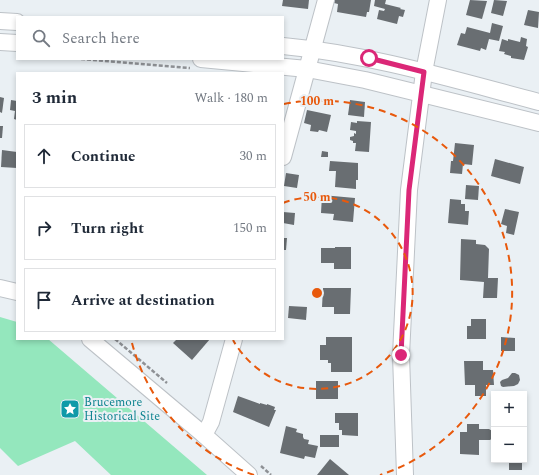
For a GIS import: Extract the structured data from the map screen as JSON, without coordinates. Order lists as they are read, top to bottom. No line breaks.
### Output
{"places":{"place":["Brucemore Historical Site"]},"page":{"search":"Search here","heading":["3 min","Walk · 180 m"],"list":[["Continue","30 m"],["Turn right","150 m"],"Arrive at destination"],"map_buttons":["+","−"]},"rings":["100 m","50 m"]}
